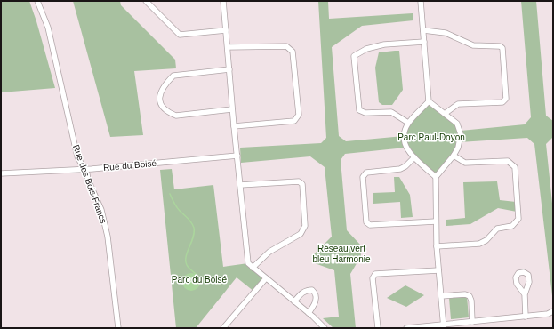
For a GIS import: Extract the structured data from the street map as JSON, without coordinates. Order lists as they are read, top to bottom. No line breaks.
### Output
{"streets":{"street":["Rue du Boisé","Rue des Bois-Francs"]},"crossings":[["Rue du Boisé","Rue des Bois-Francs"]],"parks":["Parc Paul-Doyon","Réseau vert bleu Harmonie","Parc du Boisé"]}
